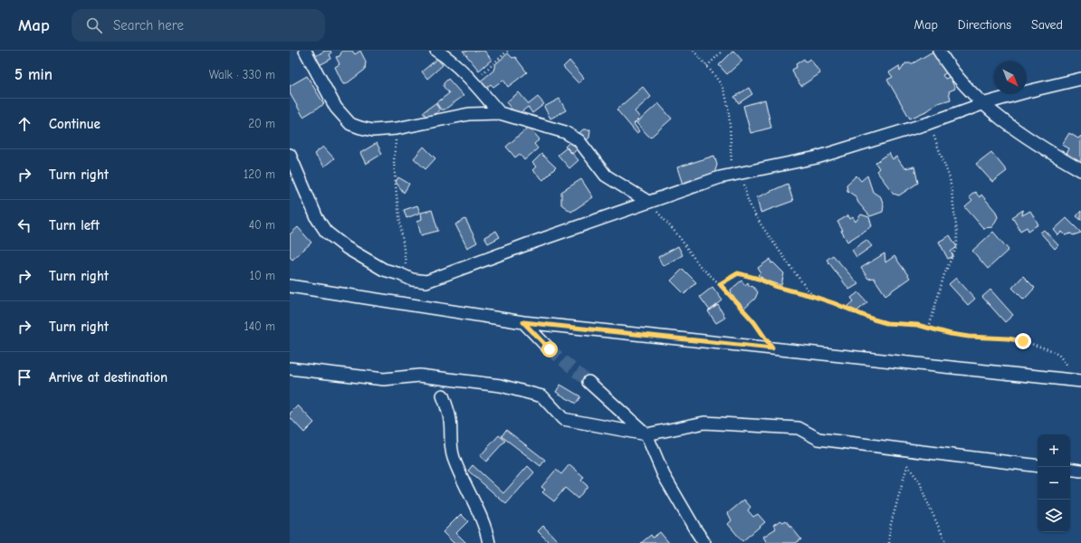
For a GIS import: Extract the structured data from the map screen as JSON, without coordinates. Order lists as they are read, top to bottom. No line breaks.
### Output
{"north":"bottom right","page":{"header":"Map","search":"Search here","nav":["Map","Directions","Saved"],"heading":["5 min","Walk · 330 m"],"list":[["Continue","20 m"],["Turn right","120 m"],["Turn left","40 m"],["Turn right","10 m"],["Turn right","140 m"],"Arrive at destination"],"map_buttons":["+","−"]}}
